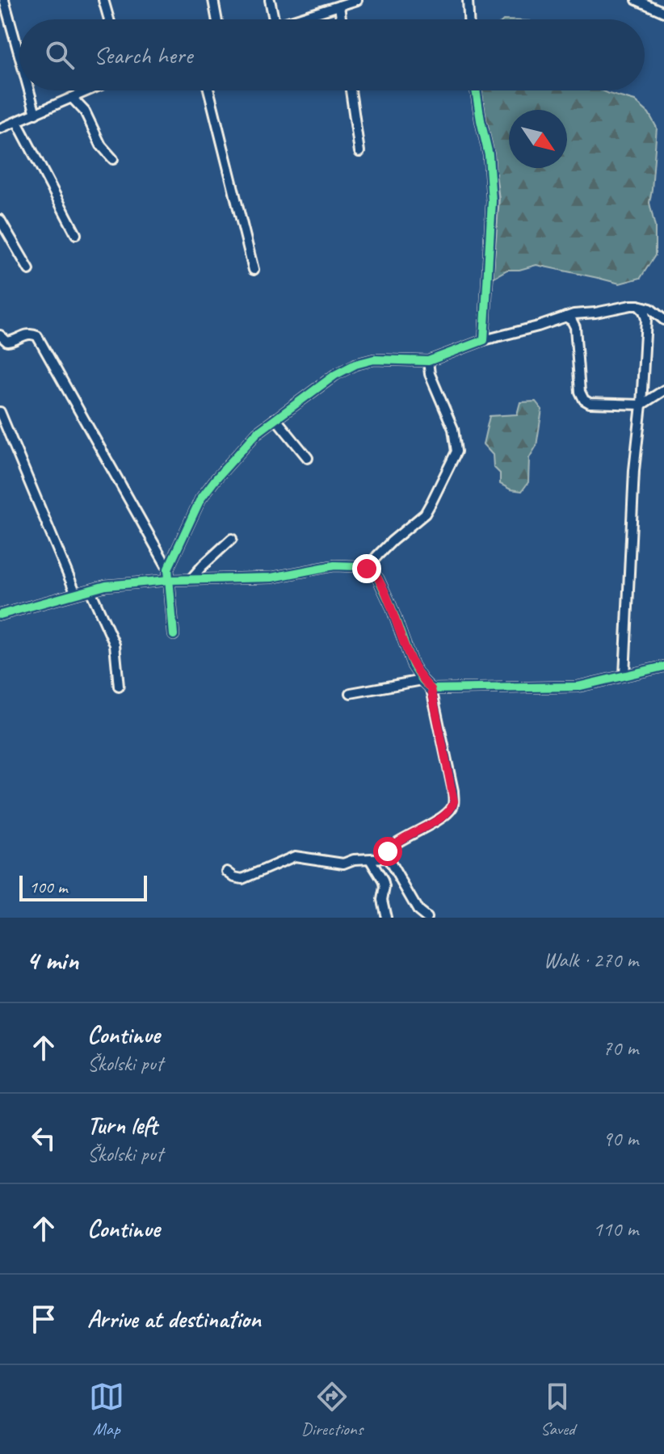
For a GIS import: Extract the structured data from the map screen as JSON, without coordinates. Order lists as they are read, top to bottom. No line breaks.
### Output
{"scale_bar":"100 m","north":"bottom right","page":{"search":"Search here","scale":"100 m","heading":["4 min","Walk · 270 m"],"list":[["Continue","Školski put","70 m"],["Turn left","Školski put","90 m"],["Continue","110 m"],"Arrive at destination"],"nav":["Map","Directions","Saved"]}}
